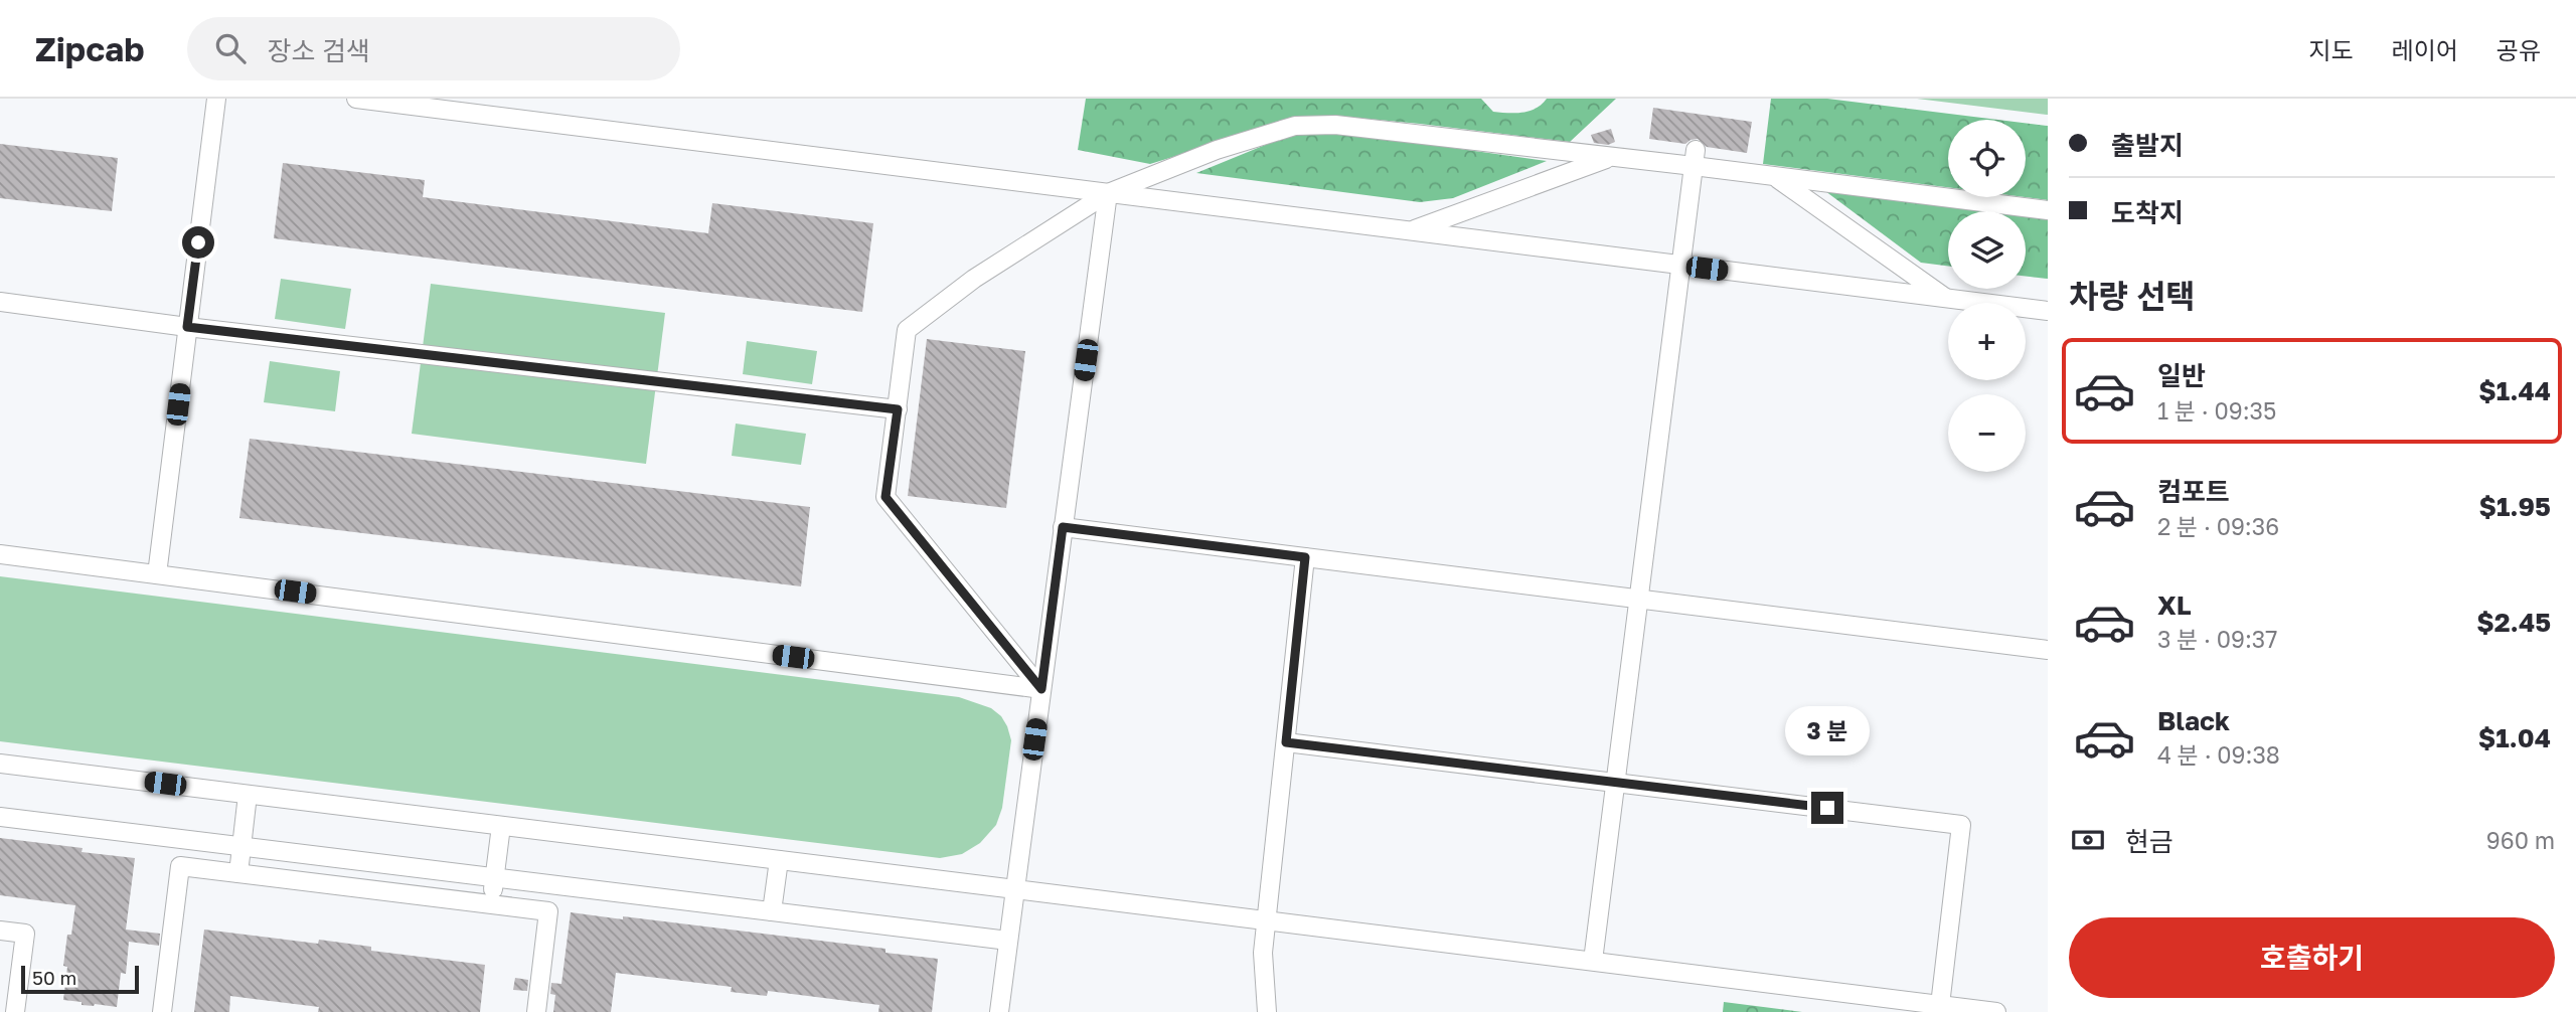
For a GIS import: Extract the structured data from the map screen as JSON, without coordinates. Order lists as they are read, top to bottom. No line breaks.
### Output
{"scale_bar":"50 m","page":{"header":"Zipcab","search":"장소 검색","nav":["지도","레이어","공유"],"banner":["출발지","도착지"],"map_buttons":["+","−"],"heading":"차량 선택","list":[{"name":"일반","note":"1 분 · 09:35","value":"$1.44"},{"name":"컴포트","note":"2 분 · 09:36","value":"$1.95"},{"name":"XL","note":"3 분 · 09:37","value":"$2.45"},{"name":"Black","note":"4 분 · 09:38","value":"$1.04"}],"bubble":"3 분","pay":["현금","960 m"],"buttons":"호출하기","scale":"50 m"}}
